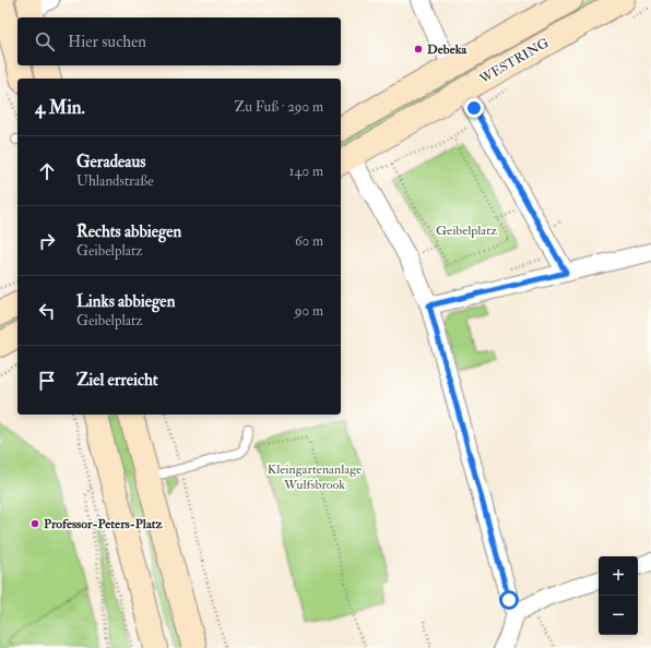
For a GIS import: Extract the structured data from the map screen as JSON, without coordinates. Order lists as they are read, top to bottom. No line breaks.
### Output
{"streets":{"main road":["WESTRING"]},"parks":["Geibelplatz","Kleingartenanlage Wulfsbrook"],"places":["Debeka","Professor-Peters-Platz"],"page":{"search":"Hier suchen","heading":["4 Min.","Zu Fuß · 290 m"],"list":[["Geradeaus","Uhlandstraße","140 m"],["Rechts abbiegen","Geibelplatz","60 m"],["Links abbiegen","Geibelplatz","90 m"],"Ziel erreicht"],"map_buttons":["+","−"]}}
